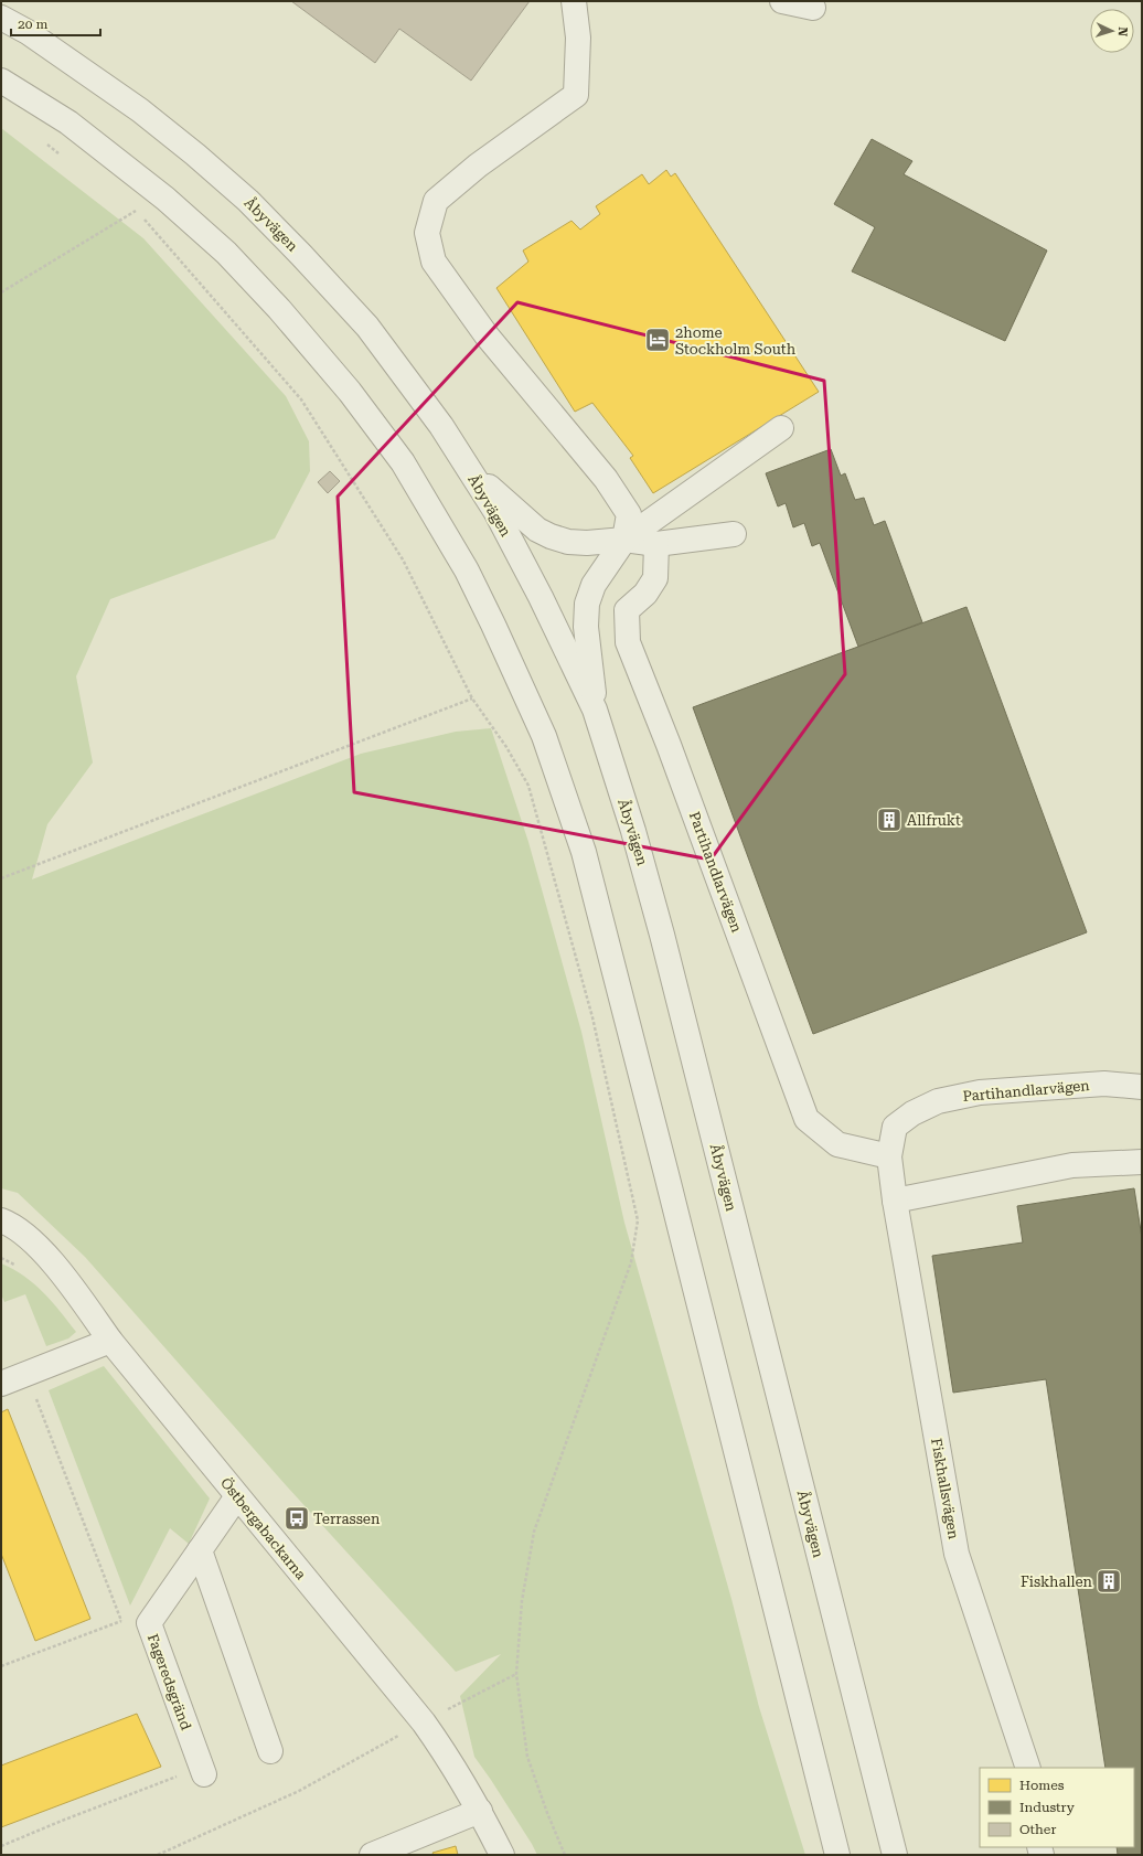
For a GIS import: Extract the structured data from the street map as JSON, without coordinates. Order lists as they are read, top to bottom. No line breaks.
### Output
{"streets":{"street":["Åbyvägen","Partihandlarvägen","Fiskhallsvägen","Östbergabackarna","Fageredsgränd"]},"crossings":[["Partihandlarvägen","Fiskhallsvägen"],["Östbergabackarna","Fageredsgränd"]],"places":{"hotel":["2home Stockholm South"],"building":["Allfrukt","Fiskhallen"],"bus stop":["Terrassen"]},"legend":["Homes","Industry","Other"],"scale_bar":"20 m","north":"right"}
